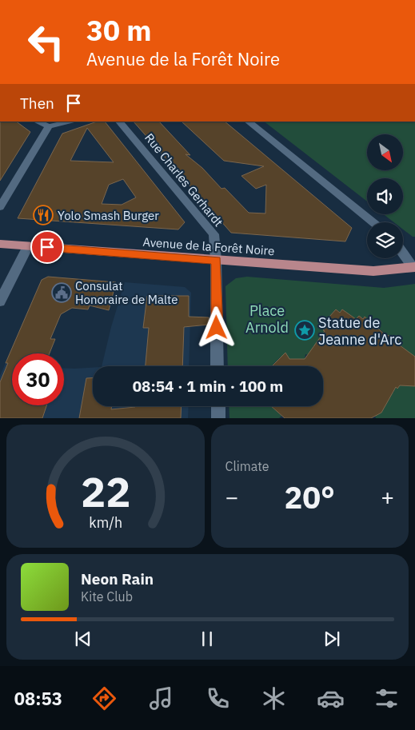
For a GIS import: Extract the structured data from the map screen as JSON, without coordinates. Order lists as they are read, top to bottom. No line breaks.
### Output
{"streets":{"main road":["Avenue de la Forêt Noire"],"street":["Rue Charles Gerhardt"]},"crossings":[["Rue Charles Gerhardt","Avenue de la Forêt Noire"]],"parks":["Place Arnold"],"places":{"restaurant":["Yolo Smash Burger"],"public building":["Consulat Honoraire de Malte"],"place":["Statue de Jeanne d'Arc"]},"north":"bottom right","page":{"turn":["30 m","Avenue de la Forêt Noire"],"then":"Then","limit":"30","trip":"08:54 · 1 min · 100 m","tile":"Climate","heat":["−","20°","+"],"song":["Neon Rain","Kite Club"],"tabs":"08:53","gauge":["22","km/h"]}}
